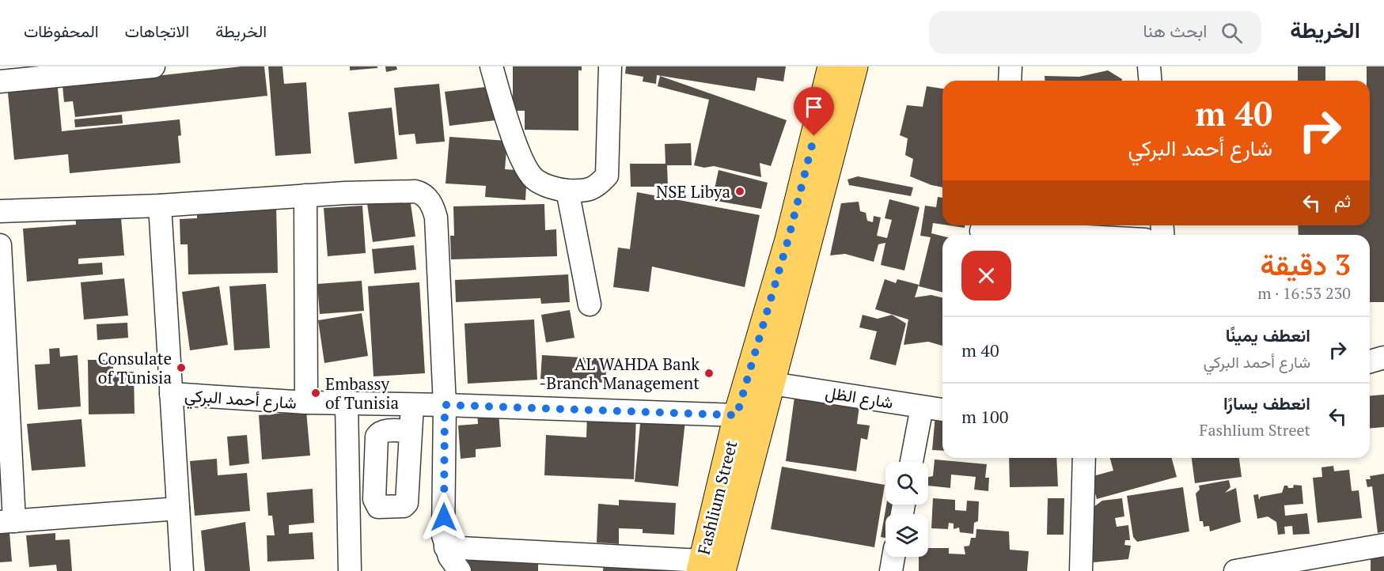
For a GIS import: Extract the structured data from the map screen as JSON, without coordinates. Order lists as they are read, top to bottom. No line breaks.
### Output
{"streets":{"main road":["Fashlium Street"],"street":["شارع الظل","شارع أحمد البركي"]},"crossings":[["شارع الظل","Fashlium Street"],["شارع أحمد البركي","Fashlium Street"]],"places":["NSE Libya","Consulate of Tunisia","AL WAHDA Bank -Branch Management","Embassy of Tunisia"],"page":{"header":"الخريطة","search":"ابحث هنا","nav":["الخريطة","الاتجاهات","المحفوظات"],"turn":["40 m","شارع أحمد البركي"],"then":"ثم","heading":["3 دقيقة","230 m · 16:53"],"list":[{"name":"انعطف يمينًا","note":"شارع أحمد البركي","value":"40 m"},{"name":"انعطف يسارًا","note":"Fashlium Street","value":"100 m"}]}}
